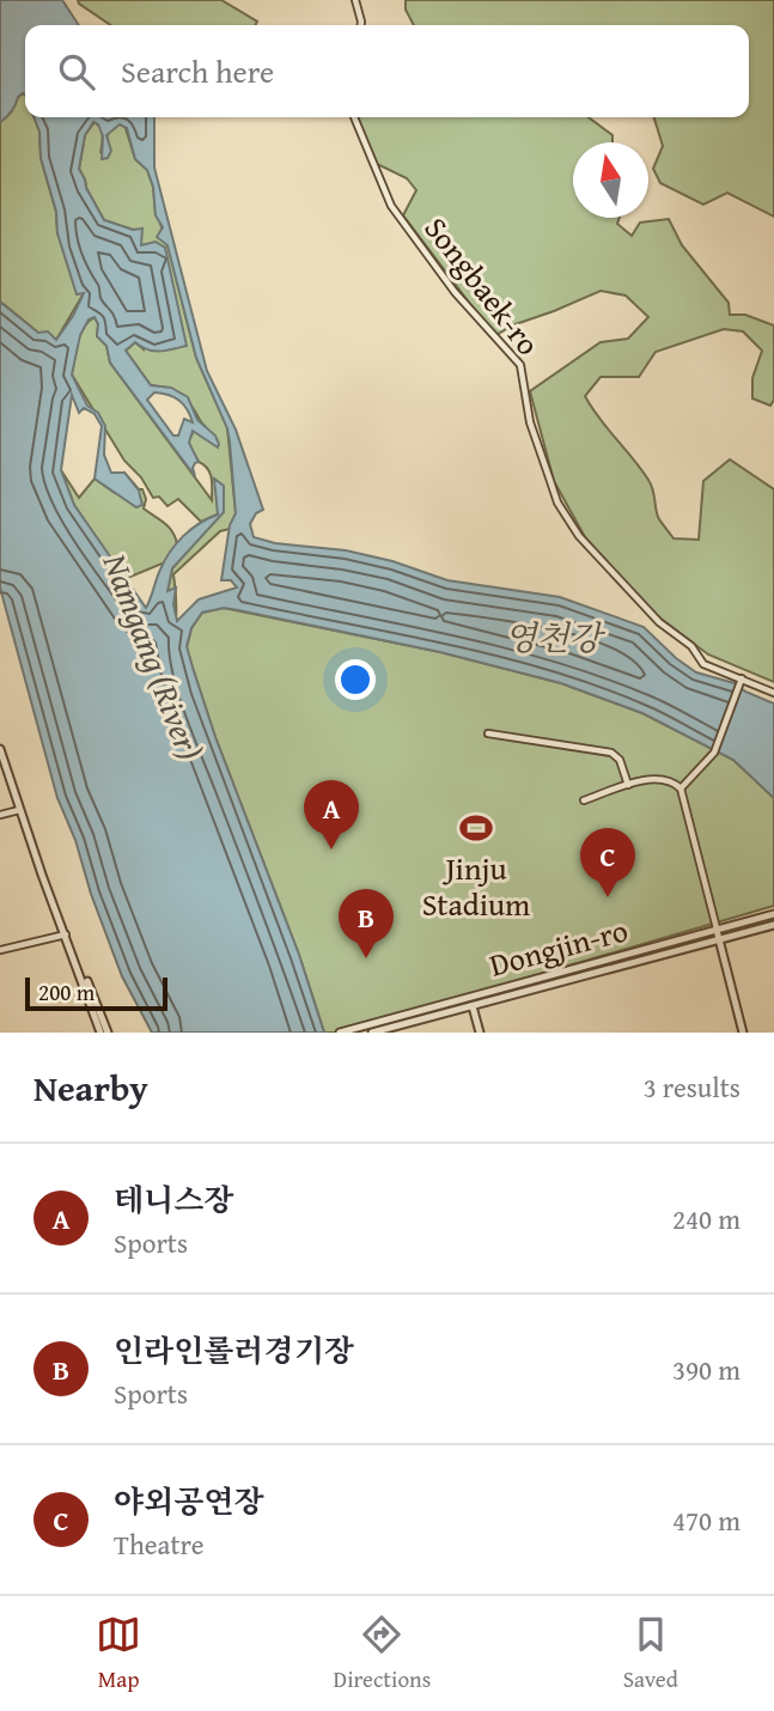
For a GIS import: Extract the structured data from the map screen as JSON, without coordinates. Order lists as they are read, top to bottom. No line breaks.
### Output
{"streets":{"street":["Songbaek-ro","Dongjin-ro"]},"water":["영천강","Namgang (River)"],"places":{"sports":["Jinju Stadium"]},"scale_bar":"200 m","north":"top","page":{"search":"Search here","pins":["A","C","B"],"scale":"200 m","heading":["Nearby","3 results"],"list":[{"mark":"A","name":"테니스장","note":"Sports","value":"240 m"},{"mark":"B","name":"인라인롤러경기장","note":"Sports","value":"390 m"},{"mark":"C","name":"야외공연장","note":"Theatre","value":"470 m"}],"nav":["Map","Directions","Saved"]}}
